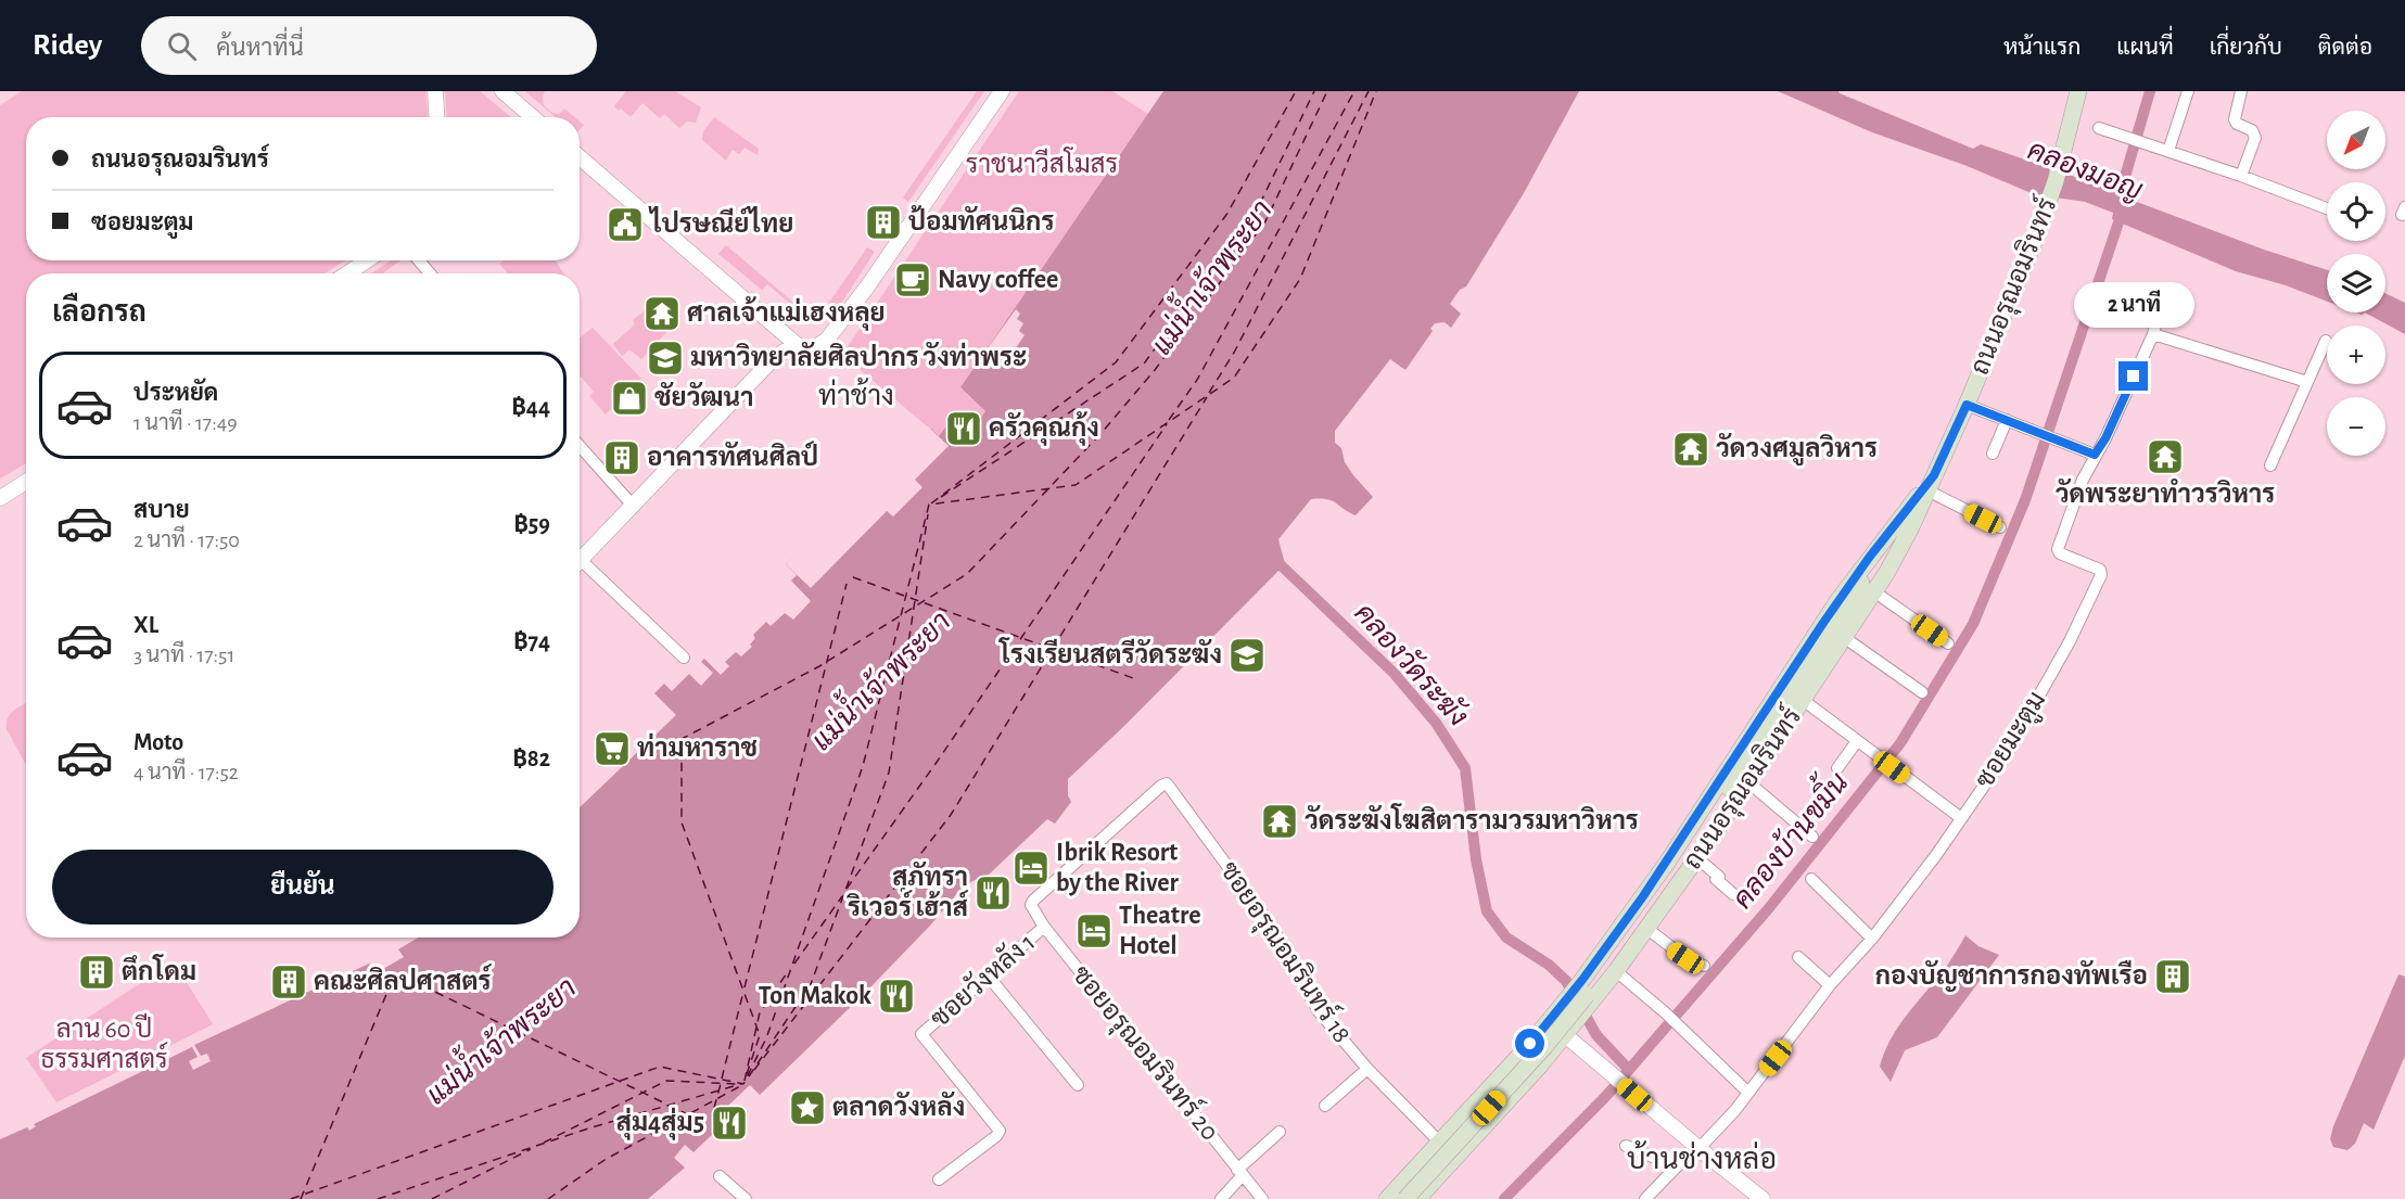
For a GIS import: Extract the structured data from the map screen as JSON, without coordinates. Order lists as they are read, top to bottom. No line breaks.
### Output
{"streets":{"main road":["ถนนอรุณอมรินทร์"],"street":["ซอยมะตูม","ซอยอรุณอมรินทร์ 18","ซอยวังหลัง 1","ซอยอรุณอมรินทร์ 20"]},"crossings":[["ถนนอรุณอมรินทร์","ซอยอรุณอมรินทร์ 18"],["ซอยอรุณอมรินทร์ 18","ซอยอรุณอมรินทร์ 20"],["ซอยวังหลัง 1","ซอยอรุณอมรินทร์ 20"]],"districts":["ท่าช้าง","บ้านช่างหล่อ"],"water":["คลองมอญ","แม่น้ำเจ้าพระยา","คลองวัดระฆัง","คลองบ้านขมิ้น"],"parks":["ราชนาวีสโมสร","ลาน 60 ปี ธรรมศาสตร์"],"places":{"building":["ป้อมทัศนนิกร","อาคารทัศนศิลป์","ตึกโดม","กองบัญชาการกองทัพเรือ","คณะศิลปศาสตร์"],"public building":["ไปรษณีย์ไทย"],"cafe":["Navy coffee"],"temple":["ศาลเจ้าแม่เฮงหลุย","วัดวงศมูลวิหาร","วัดพระยาทําวรวิหาร","วัดระฆังโฆสิตารามวรมหาวิหาร"],"school or university":["มหาวิทยาลัยศิลปากร วังท่าพระ","โรงเรียนสตรีวัดระฆัง"],"shop":["ชัยวัฒนา"],"restaurant":["ครัวคุณกุ้ง","สุภัทรา ริเวอร์ เฮ้าส์","Ton Makok","สุ่ม4สุ่ม5"],"supermarket":["ท่ามหาราช"],"hotel":["Ibrik Resort by the River","Theatre Hotel"],"place":["ตลาดวังหลัง"]},"north":"bottom left","page":{"header":"Ridey","search":"ค้นหาที่นี่","nav":["หน้าแรก","แผนที่","เกี่ยวกับ","ติดต่อ"],"map_buttons":["+","−"],"banner":["ถนนอรุณอมรินทร์","ซอยมะตูม"],"heading":"เลือกรถ","bubble":"2 นาที","list":[{"name":"ประหยัด","note":"1 นาที · 17:49","value":"฿44"},{"name":"สบาย","note":"2 นาที · 17:50","value":"฿59"},{"name":"XL","note":"3 นาที · 17:51","value":"฿74"},{"name":"Moto","note":"4 นาที · 17:52","value":"฿82"}],"buttons":"ยืนยัน"}}
